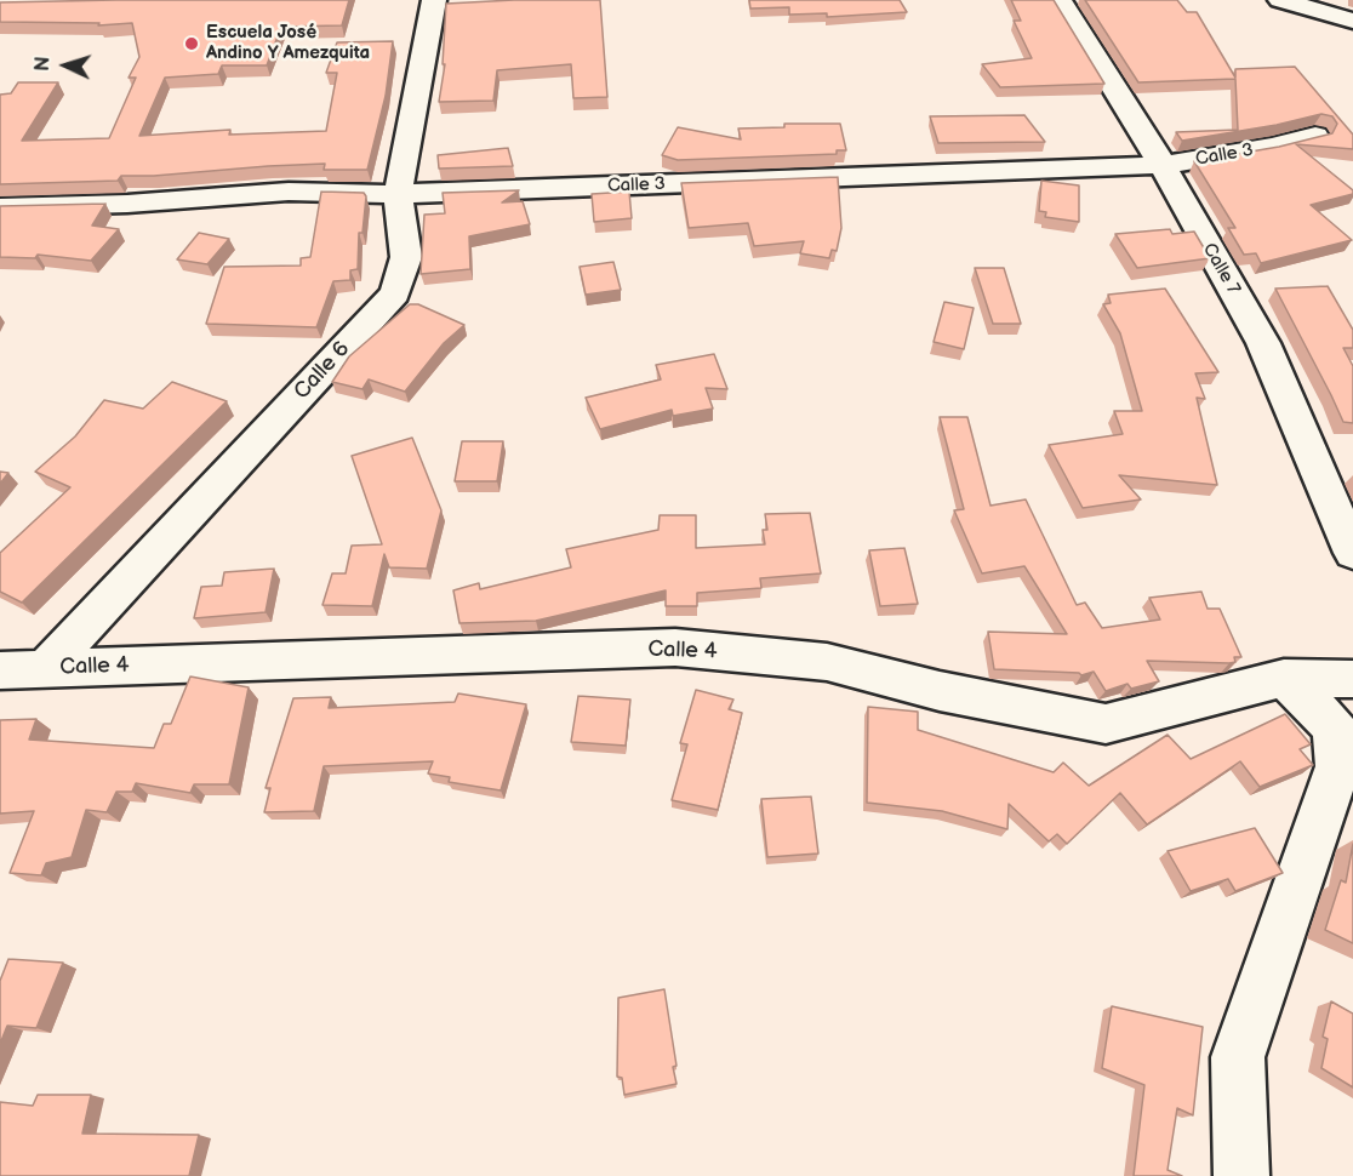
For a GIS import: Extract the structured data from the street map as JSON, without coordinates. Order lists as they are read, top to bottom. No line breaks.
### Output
{"streets":{"street":["Calle 3","Calle 7","Calle 6","Calle 4"]},"crossings":[["Calle 3","Calle 7"],["Calle 3","Calle 6"],["Calle 6","Calle 4"]],"places":["Escuela José Andino Y Amezquita"],"north":"left"}
